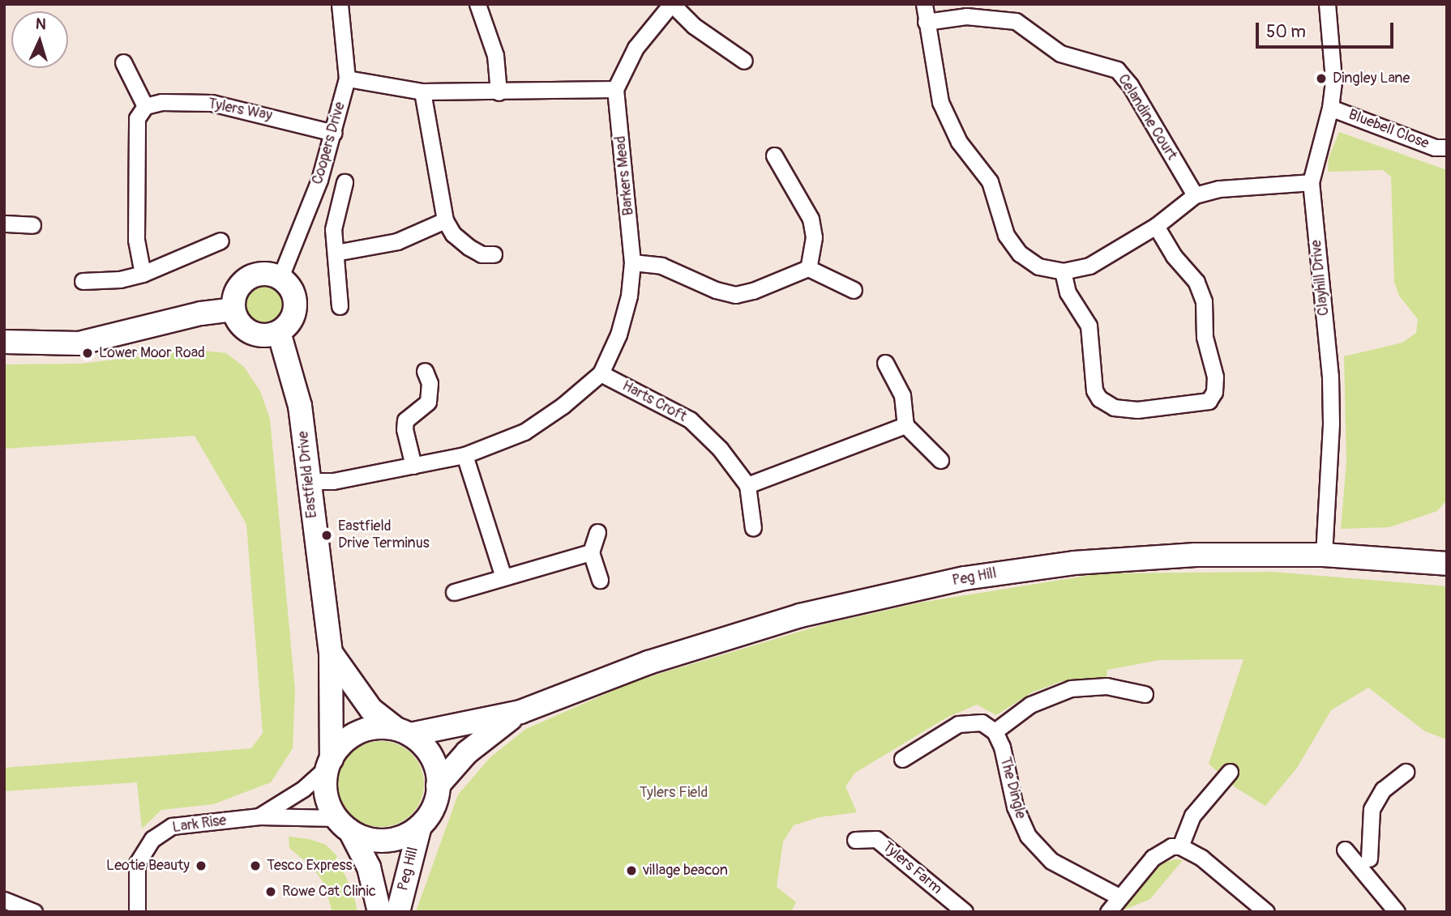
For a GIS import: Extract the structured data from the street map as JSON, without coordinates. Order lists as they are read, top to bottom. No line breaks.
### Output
{"streets":{"main road":["Eastfield Drive","Peg Hill"],"street":["Tylers Way","Celandine Court","Bluebell Close","Coopers Drive","Barkers Mead","Clayhill Drive","Harts Croft","The Dingle","Lark Rise","Tylers Farm"]},"crossings":[["Tylers Way","Coopers Drive"],["Bluebell Close","Clayhill Drive"],["Coopers Drive","Eastfield Drive"],["Barkers Mead","Harts Croft"],["Barkers Mead","Eastfield Drive"],["Clayhill Drive","Peg Hill"],["Eastfield Drive","Peg Hill"],["Eastfield Drive","Lark Rise"],["Peg Hill","Lark Rise"]],"parks":["Tylers Field"],"places":["Dingley Lane","Lower Moor Road","Eastfield Drive Terminus","Leotie Beauty","Tesco Express","village beacon","Rowe Cat Clinic"],"scale_bar":"50 m","north":"top"}
